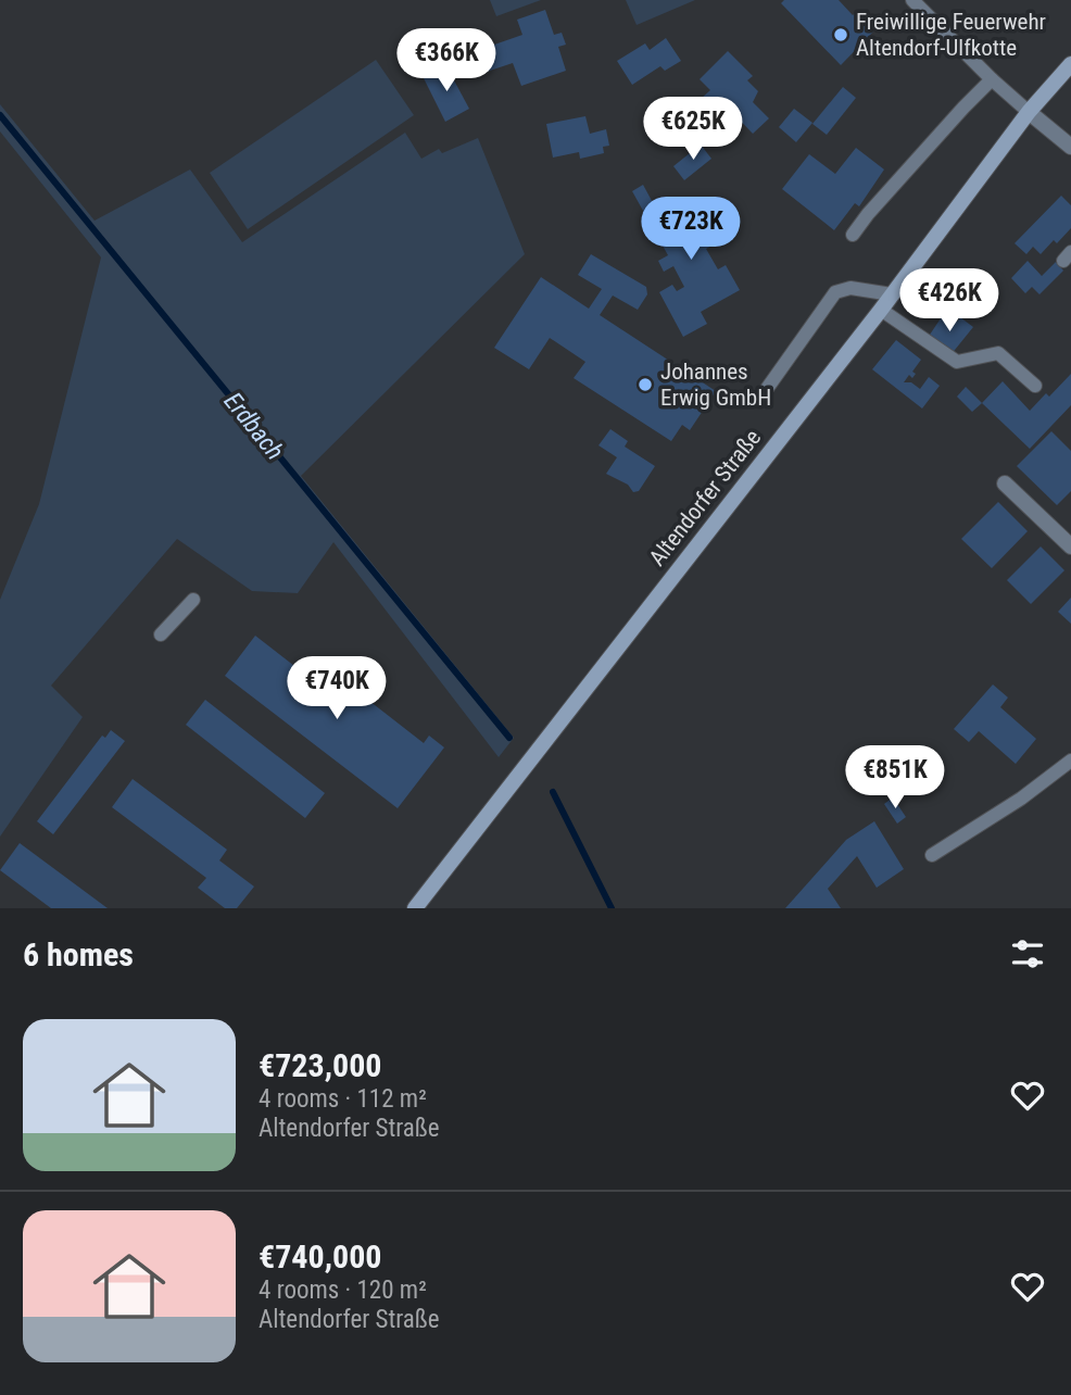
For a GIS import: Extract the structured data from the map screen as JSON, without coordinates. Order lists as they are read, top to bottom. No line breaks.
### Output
{"streets":{"street":["Altendorfer Straße"]},"water":["Erdbach"],"places":["Freiwillige Feuerwehr Altendorf-Ulfkotte","Johannes Erwig GmbH"],"page":{"price":["€366K","€625K","€723K","€426K","€740K","€851K"],"heading":"6 homes","list":[{"name":"€723,000","note":"4 rooms · 112 m² · Altendorfer Straße"},{"name":"€740,000","note":"4 rooms · 120 m² · Altendorfer Straße"}]}}
